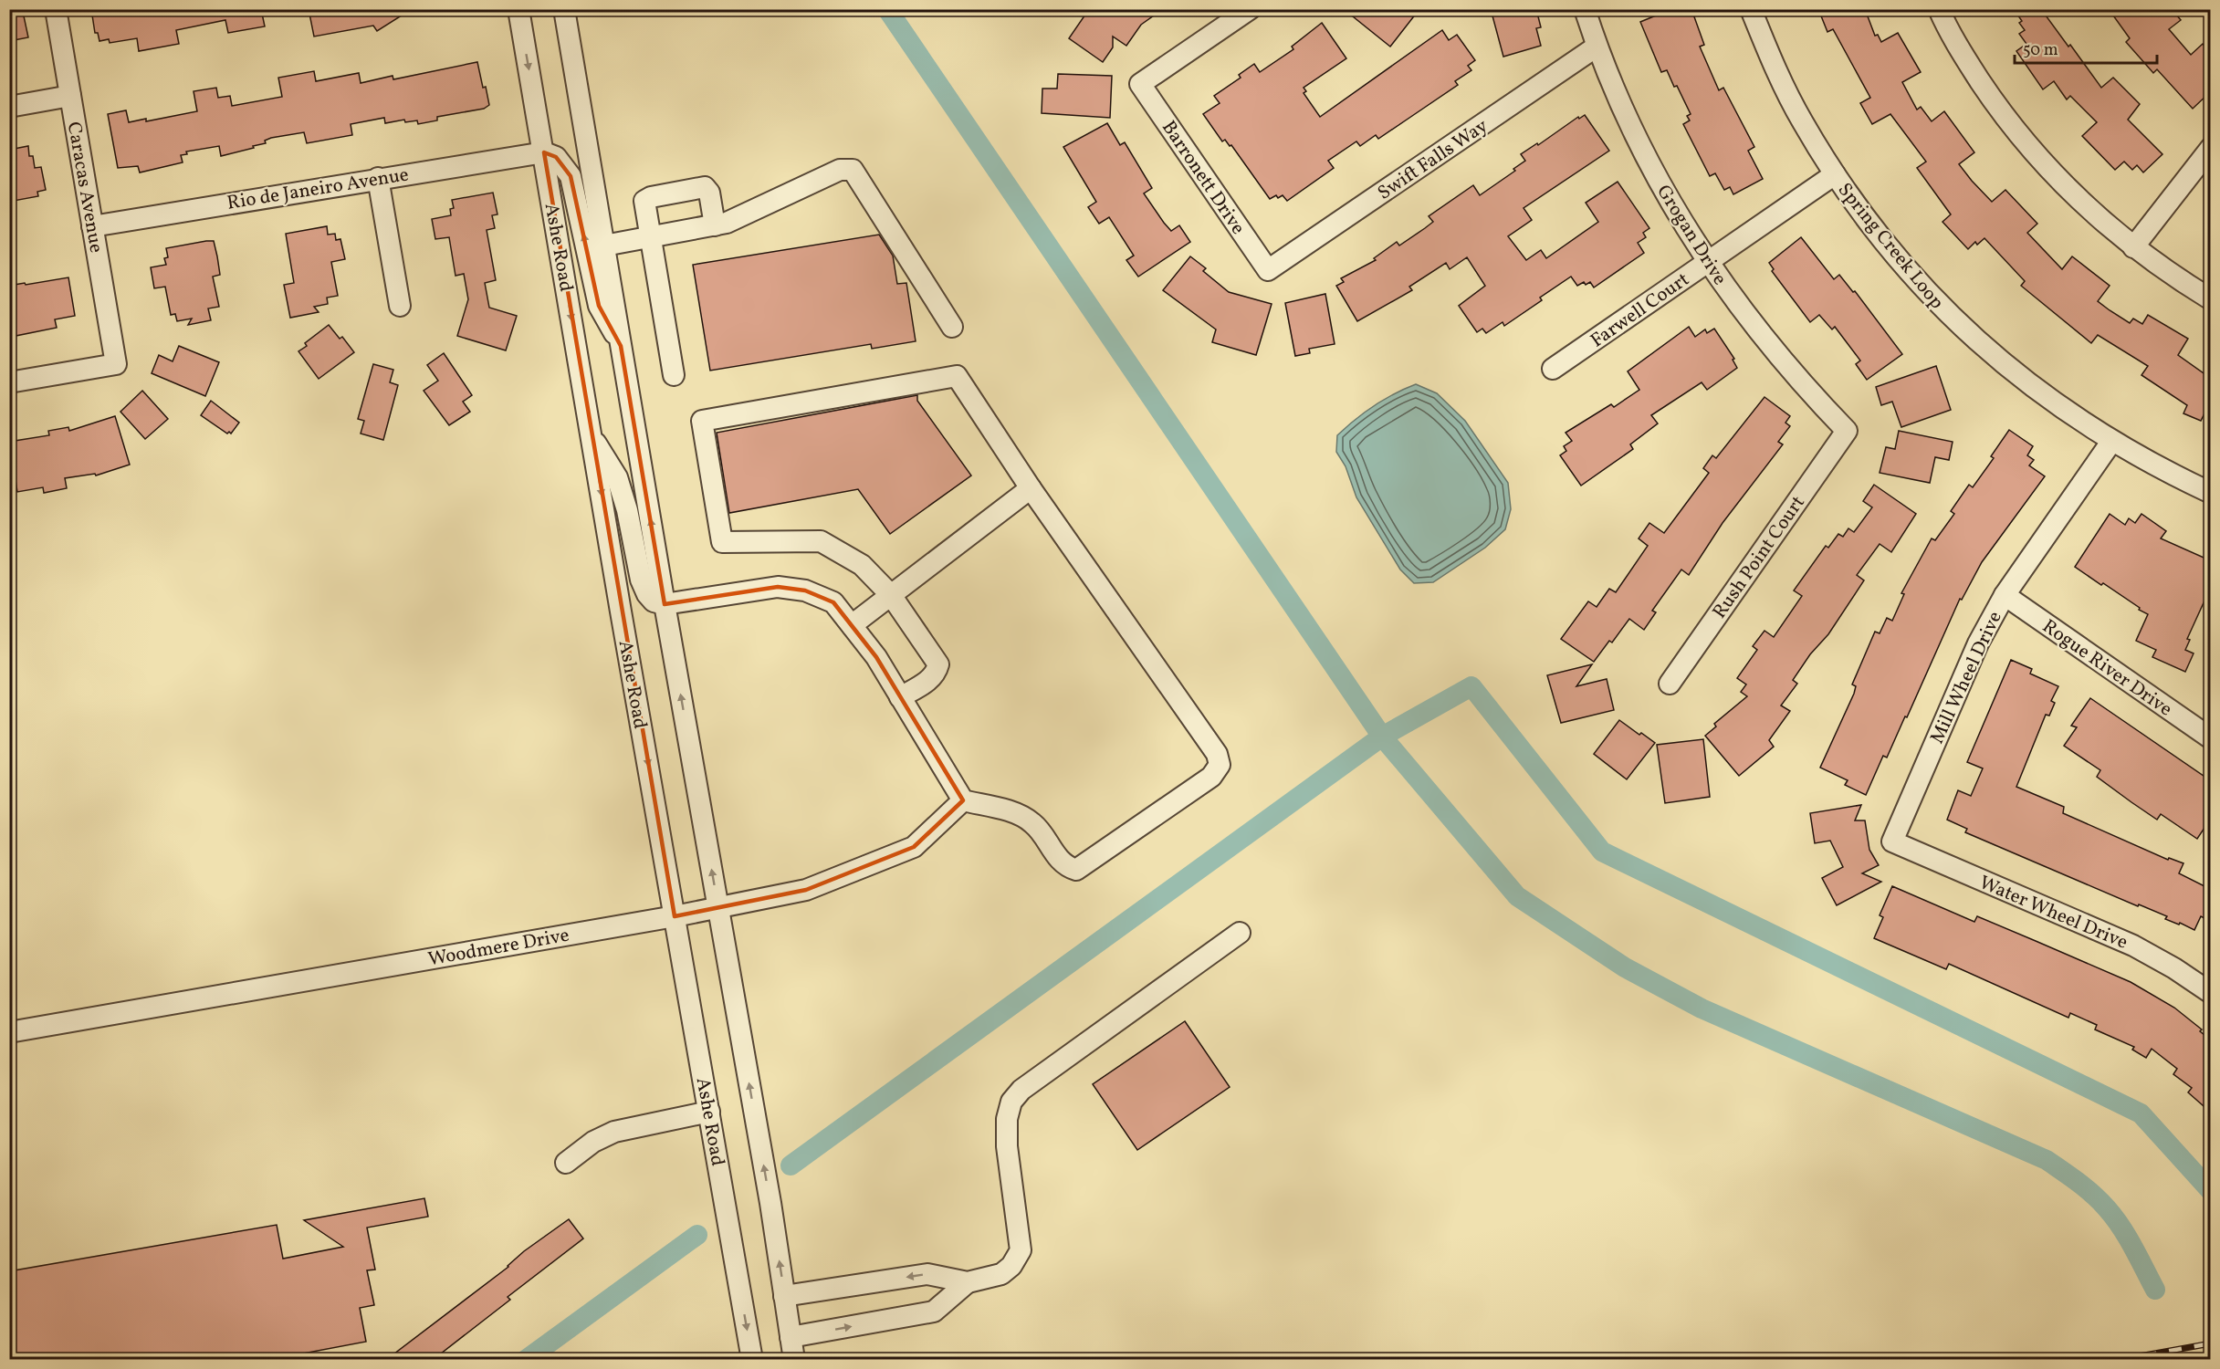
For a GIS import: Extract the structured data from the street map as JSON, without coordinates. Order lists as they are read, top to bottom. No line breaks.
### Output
{"streets":{"street":["Swift Falls Way","Barronett Drive","Caracas Avenue","Rio de Janeiro Avenue","Grogan Drive","Spring Creek Loop","Ashe Road","Farwell Court","Rush Point Court","Rogue River Drive","Mill Wheel Drive","Water Wheel Drive","Woodmere Drive"]},"crossings":[["Swift Falls Way","Barronett Drive"],["Swift Falls Way","Grogan Drive"],["Caracas Avenue","Rio de Janeiro Avenue"],["Rio de Janeiro Avenue","Ashe Road"],["Grogan Drive","Farwell Court"],["Grogan Drive","Rush Point Court"],["Spring Creek Loop","Farwell Court"],["Spring Creek Loop","Mill Wheel Drive"],["Ashe Road","Woodmere Drive"],["Rogue River Drive","Mill Wheel Drive"],["Mill Wheel Drive","Water Wheel Drive"]],"scale_bar":"50 m"}
